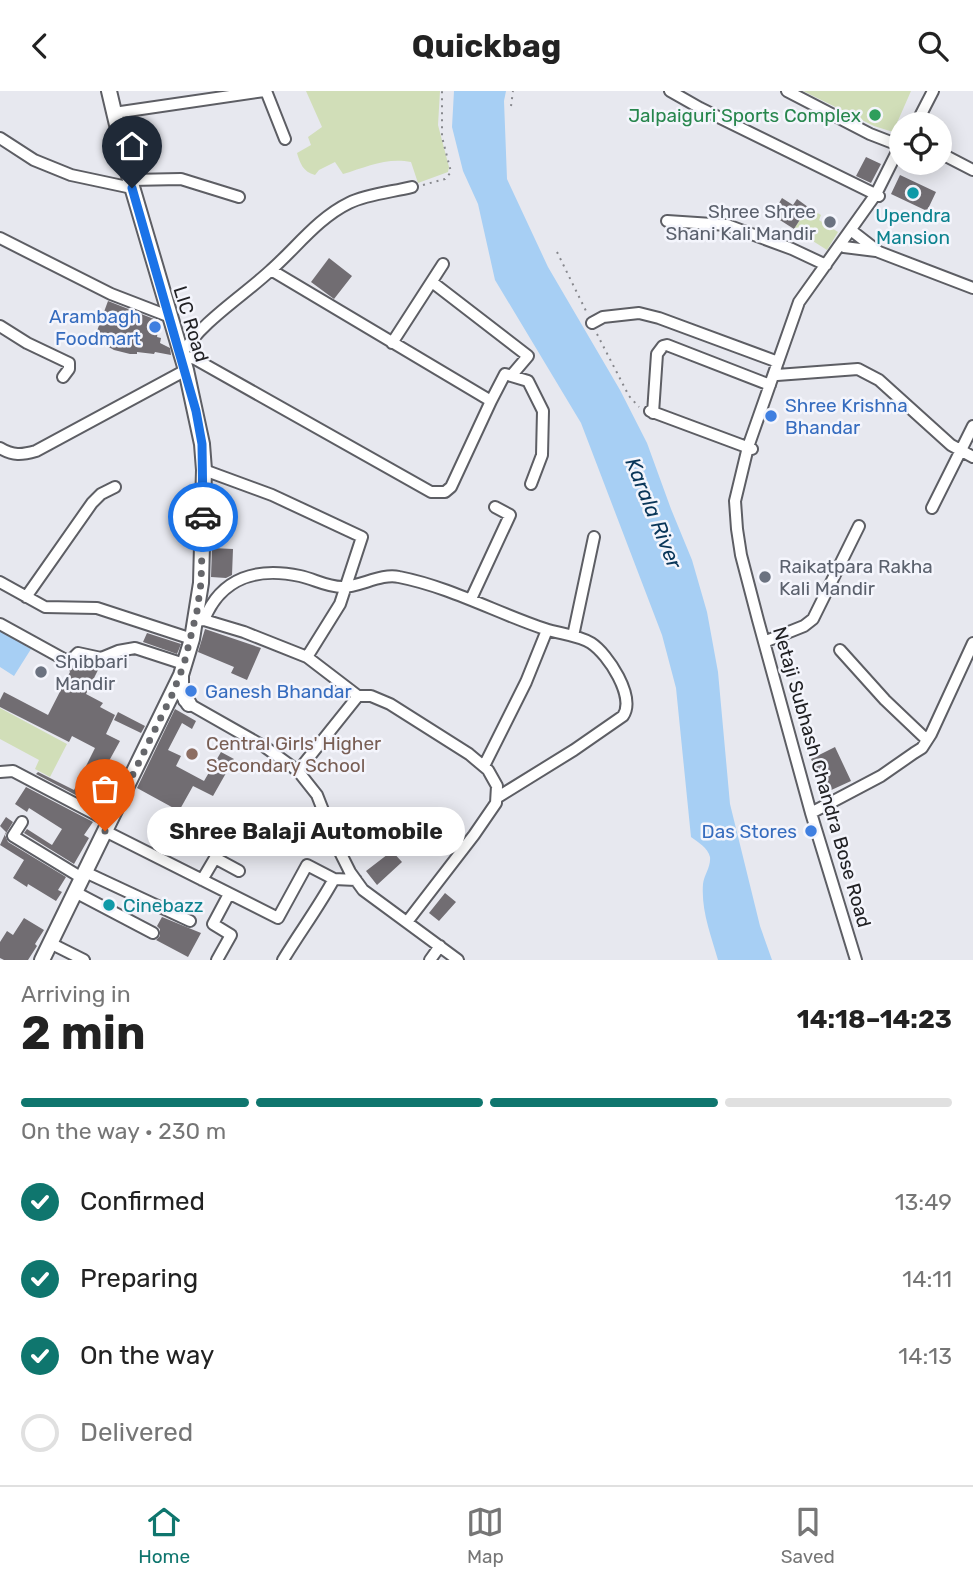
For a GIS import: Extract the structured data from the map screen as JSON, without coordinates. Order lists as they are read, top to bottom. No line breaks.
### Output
{"streets":{"main road":["LIC Road"],"street":["Netaji Subhash Chandra Bose Road"]},"water":["Karala River"],"places":["Jalpaiguri Sports Complex","Upendra Mansion","Shree Shree Shani Kali Mandir","Arambagh Foodmart","Shree Krishna Bhandar","Raikatpara Rakha Kali Mandir","Shibbari Mandir","Ganesh Bhandar","Central Girls' Higher Secondary School","Shree Balaji Automobile","Das Stores","Cinebazz"],"page":{"header":"Quickbag","bubble":"Shree Balaji Automobile","heading":["2 min","Arriving in","14:18–14:23"],"bar":"On the way · 230 m","list":[["Confirmed","13:49"],["Preparing","14:11"],["On the way","14:13"],"Delivered"],"tabs":["Home","Map","Saved"]}}
